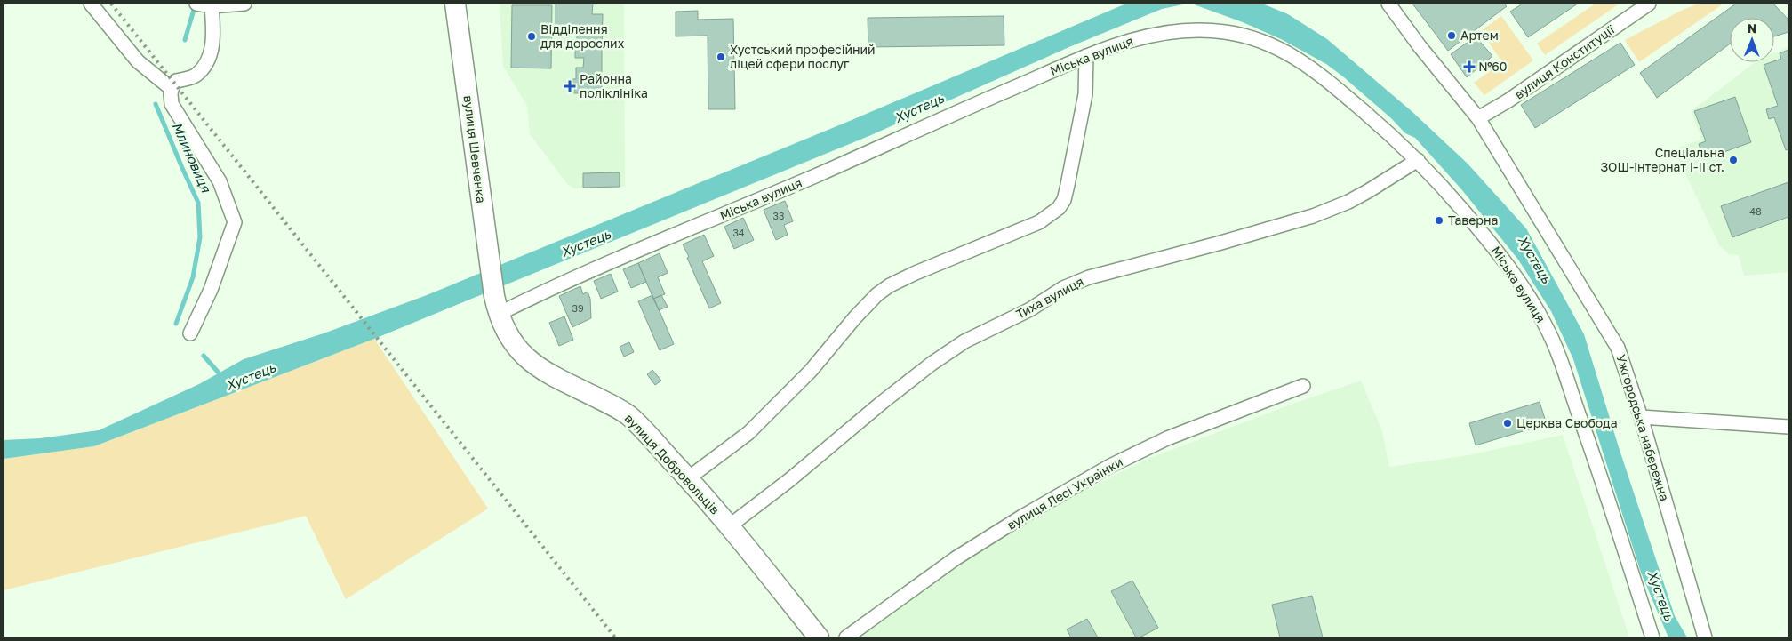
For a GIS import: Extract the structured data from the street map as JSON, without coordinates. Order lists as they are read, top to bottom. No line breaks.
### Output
{"streets":{"main road":["вулиця Шевченка","вулиця Добровольців"],"street":["Міська вулиця","вулиця Конституції","Тиха вулиця","Ужгородська набережна","вулиця Лесі Українки"]},"crossings":[["Міська вулиця","вулиця Шевченка"],["Міська вулиця","Тиха вулиця"],["Міська вулиця","вулиця Добровольців"],["вулиця Конституції","Ужгородська набережна"],["вулиця Шевченка","вулиця Добровольців"],["Тиха вулиця","вулиця Добровольців"]],"water":["Хустець","Млиновиця"],"places":{"other":["Артем","Відділення для дорослих","Хустський професійний ліцей сфери послуг","Спеціальна ЗОШ-інтернат І-ІІ ст.","Таверна","Церква Свобода"],"health":["№60","Районна поліклініка"]},"house_numbers":["48","33","34","39"],"north":"top"}
